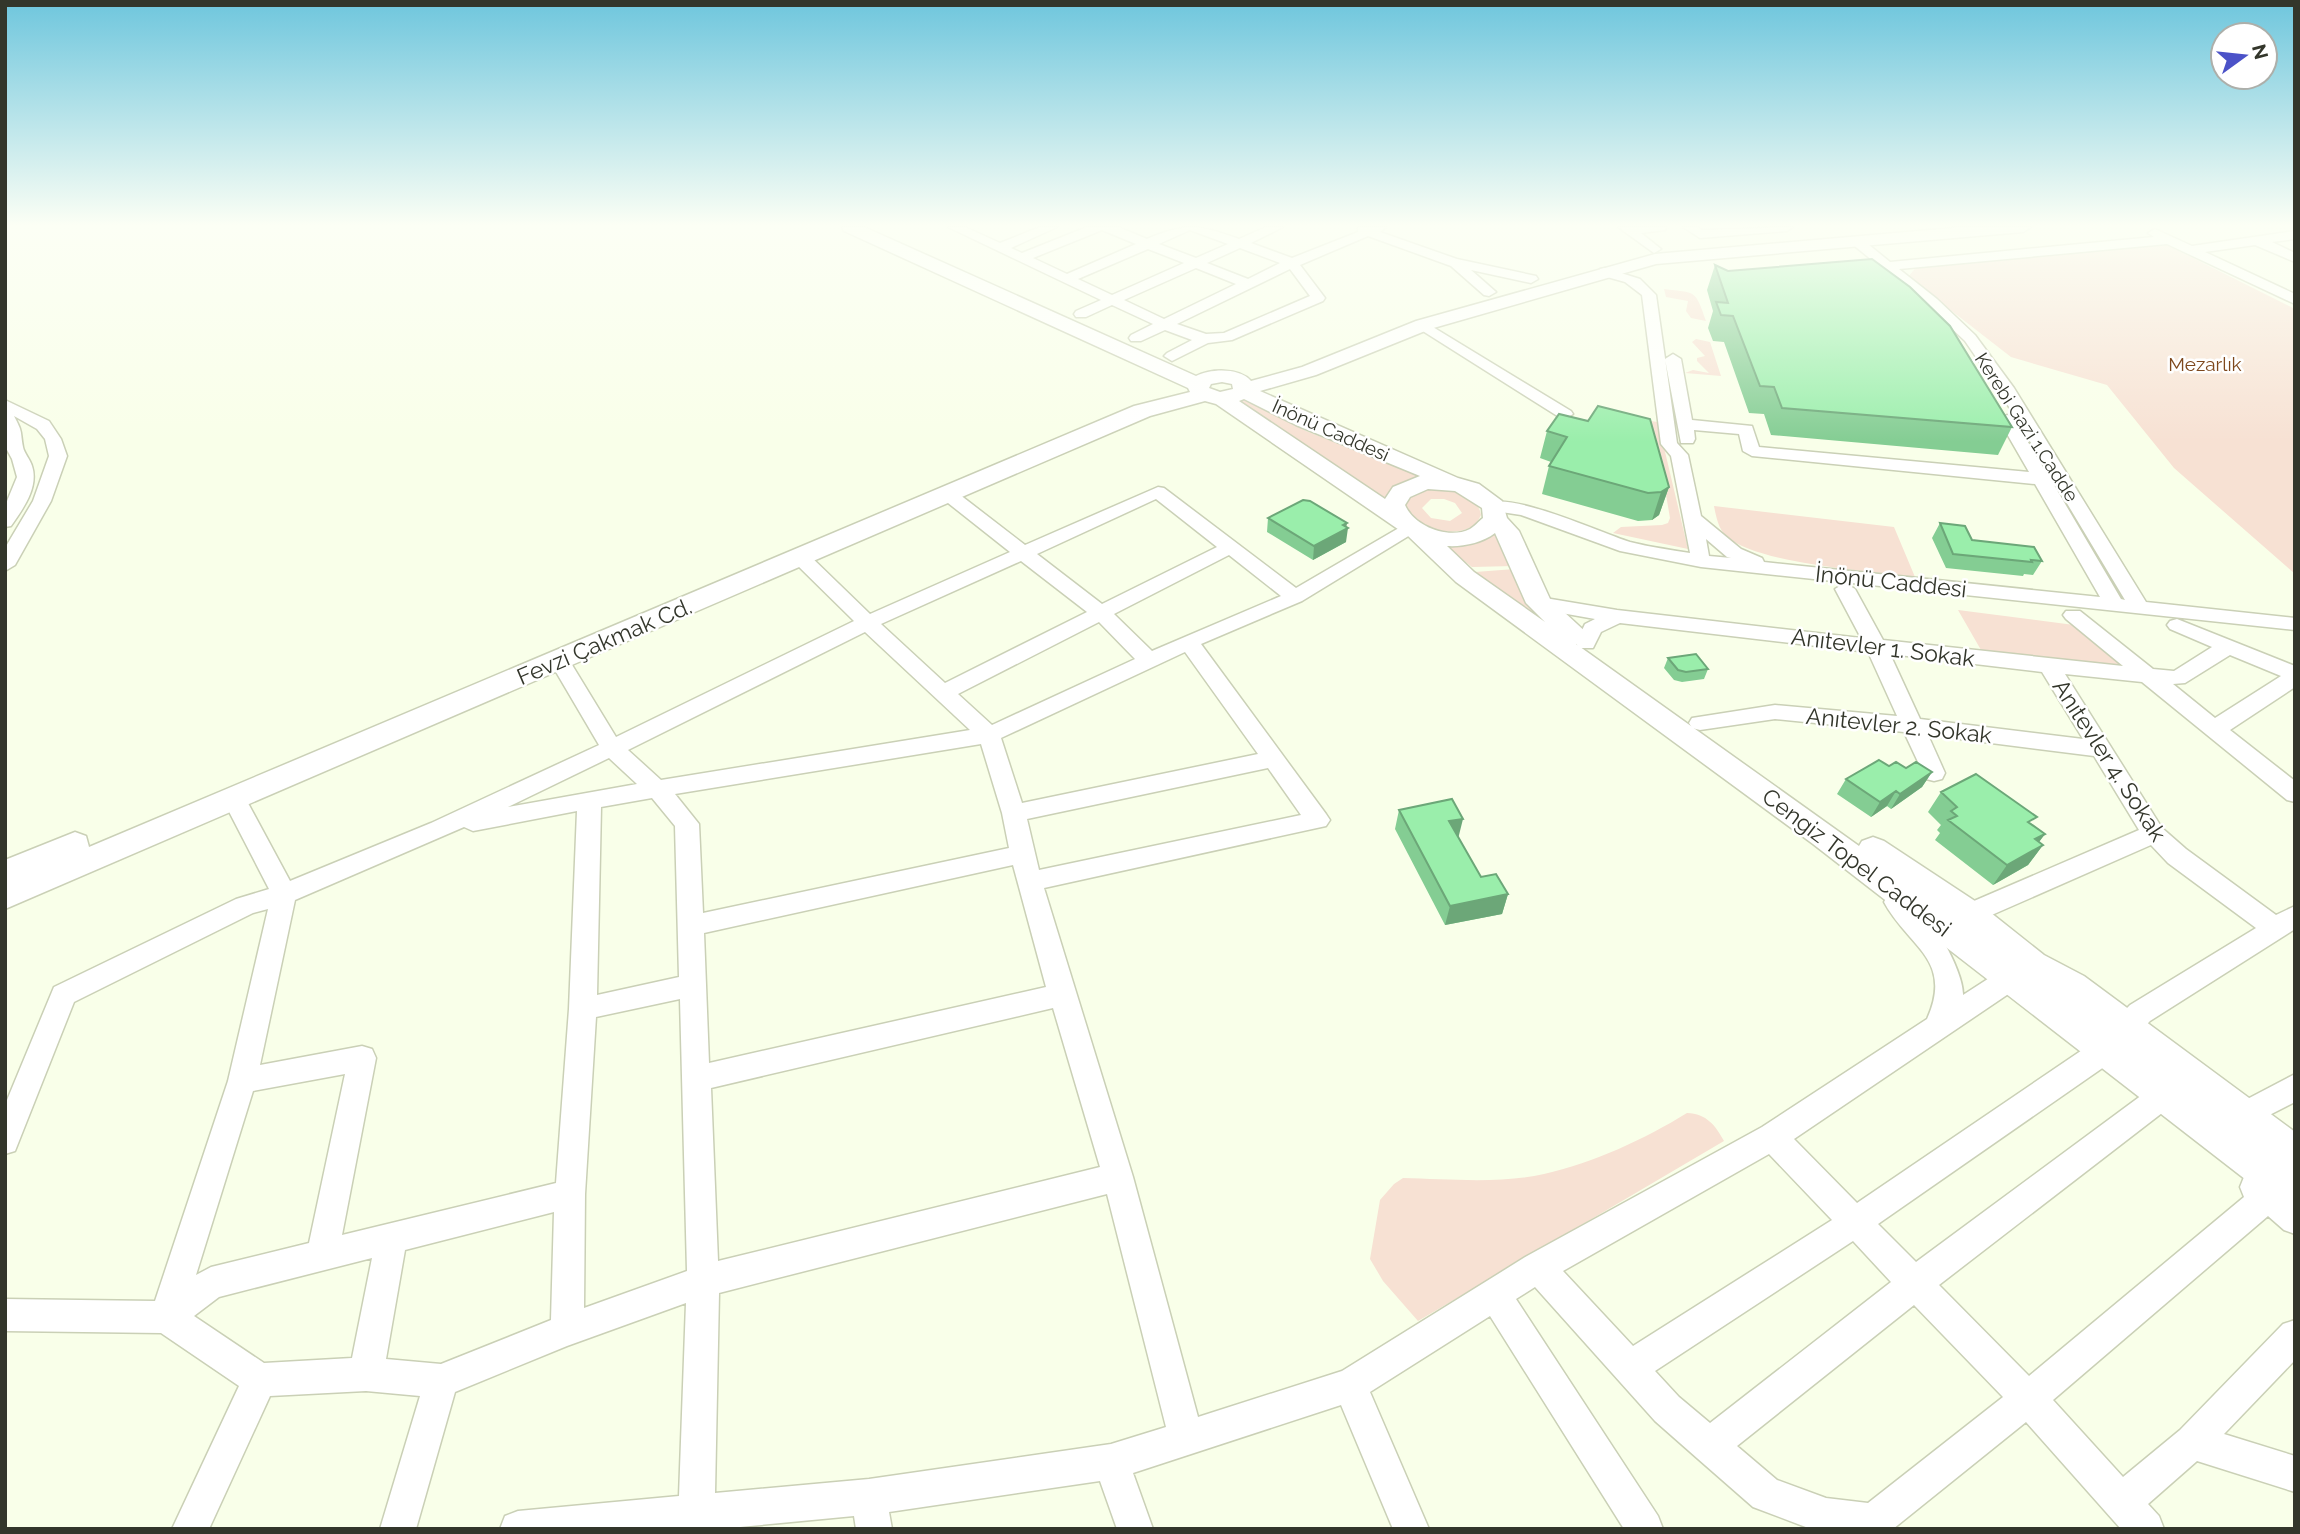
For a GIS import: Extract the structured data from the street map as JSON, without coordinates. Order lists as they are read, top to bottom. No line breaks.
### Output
{"streets":{"main road":["İnönü Caddesi","Fevzi Çakmak Cd.","Cengiz Topel Caddesi"],"street":["Kerebi Gazi 1.Cadde","Anıtevler 1. Sokak","Anıtevler 2. Sokak","Anıtevler 4. Sokak"]},"crossings":[["Kerebi Gazi 1.Cadde","İnönü Caddesi"],["İnönü Caddesi","Fevzi Çakmak Cd."],["İnönü Caddesi","Cengiz Topel Caddesi"],["Anıtevler 1. Sokak","Anıtevler 4. Sokak"],["Anıtevler 1. Sokak","Cengiz Topel Caddesi"],["Anıtevler 2. Sokak","Anıtevler 4. Sokak"],["Anıtevler 2. Sokak","Cengiz Topel Caddesi"]],"parks":["Mezarlık"],"north":"right"}
